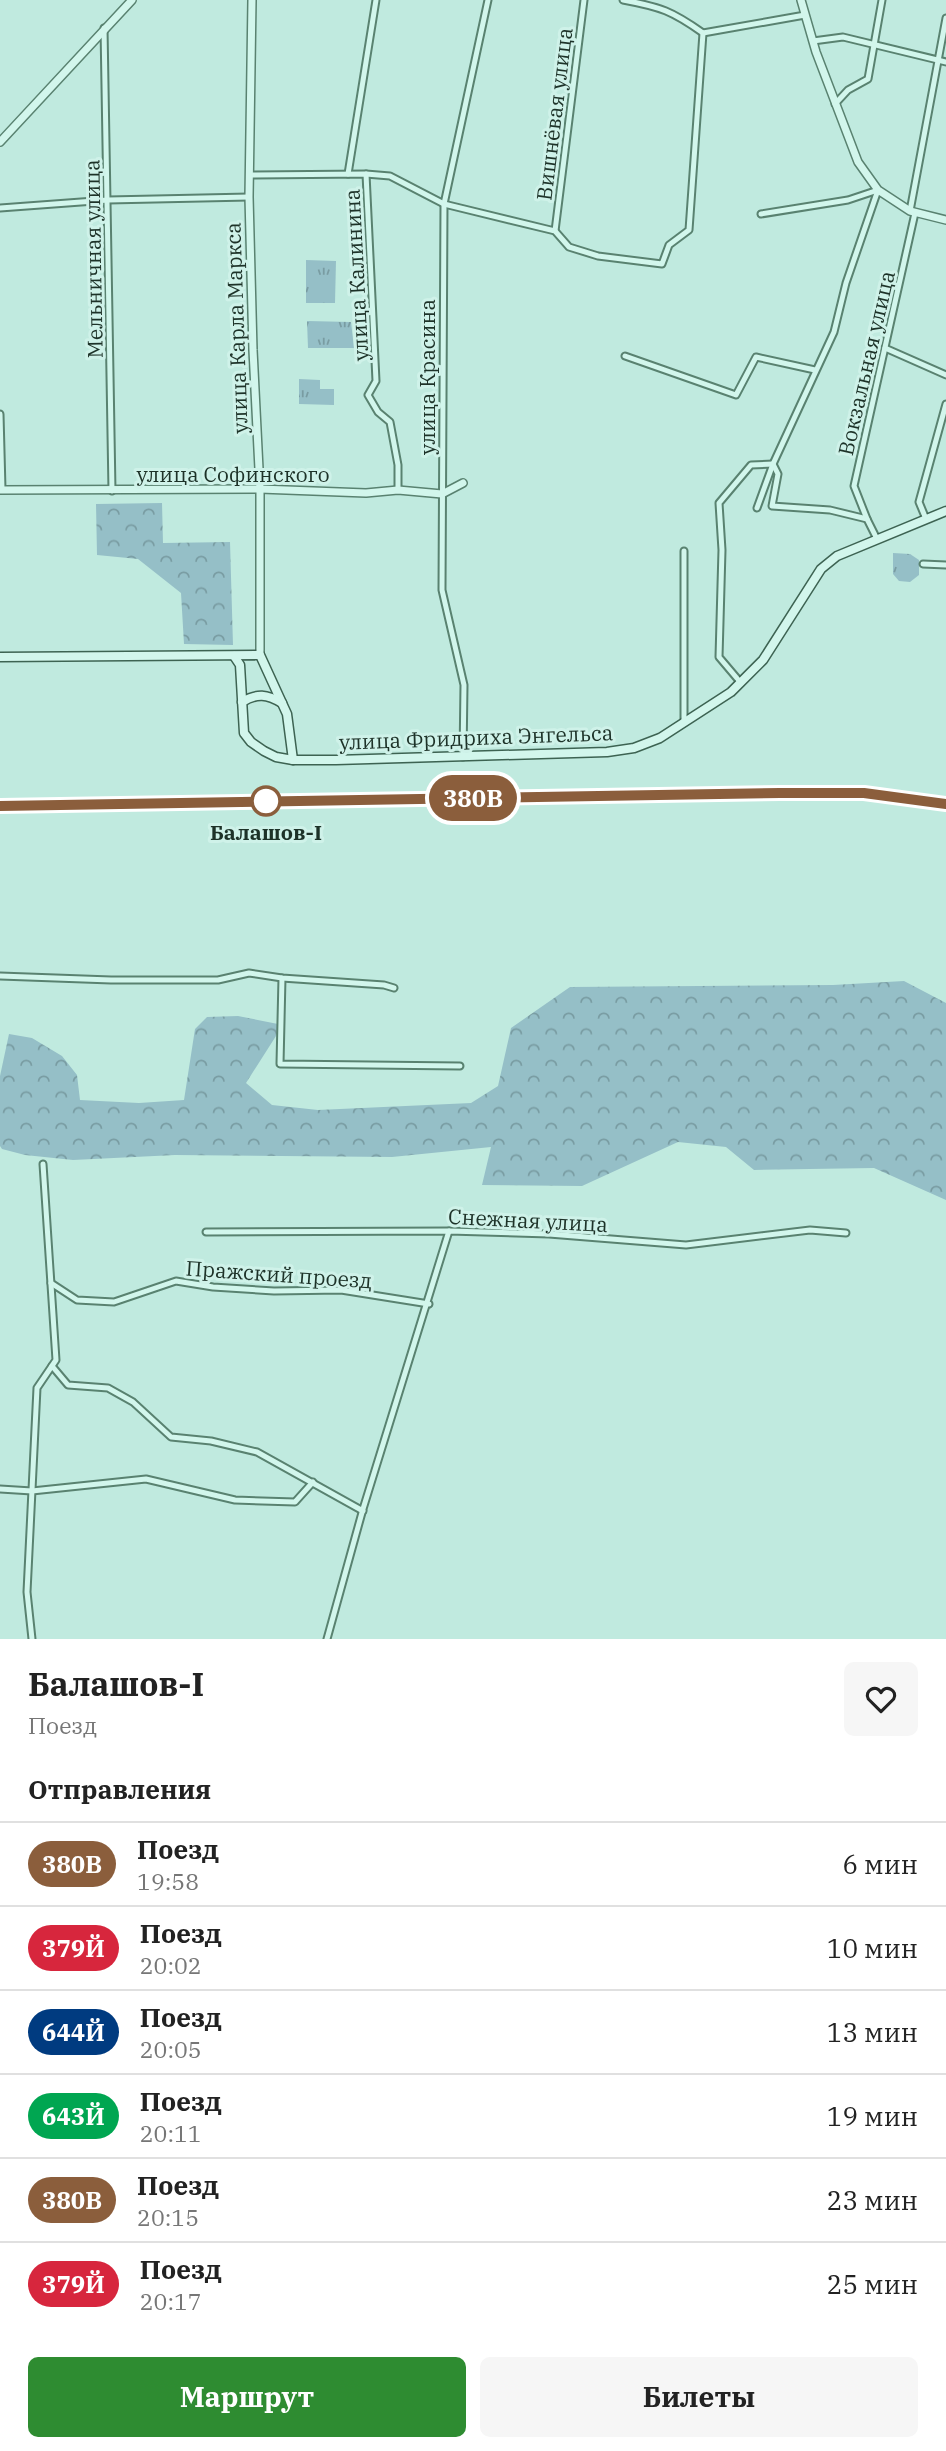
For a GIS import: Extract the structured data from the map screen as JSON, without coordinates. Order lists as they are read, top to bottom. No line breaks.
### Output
{"streets":{"main road":["улица Фридриха Энгельса"],"street":["Вишнёвая улица","Мельничная улица","улица Калинина","улица Карла Маркса","Вокзальная улица","улица Красина","улица Софинского","Снежная улица","Пражский проезд"]},"crossings":[["Мельничная улица","улица Софинского"],["улица Калинина","улица Софинского"],["улица Карла Маркса","улица Софинского"],["Вокзальная улица","улица Фридриха Энгельса"],["улица Красина","улица Софинского"],["улица Красина","улица Фридриха Энгельса"]],"places":["Балашов-I"],"page":{"on_map":"380В","heading":[["Балашов-I","Поезд"],"Отправления"],"list":[{"mark":"380В","name":"Поезд","note":"19:58","value":"6 мин"},{"mark":"379Й","name":"Поезд","note":"20:02","value":"10 мин"},{"mark":"644Й","name":"Поезд","note":"20:05","value":"13 мин"},{"mark":"643Й","name":"Поезд","note":"20:11","value":"19 мин"},{"mark":"380В","name":"Поезд","note":"20:15","value":"23 мин"},{"mark":"379Й","name":"Поезд","note":"20:17","value":"25 мин"}],"buttons":["Маршрут","Билеты"]}}
